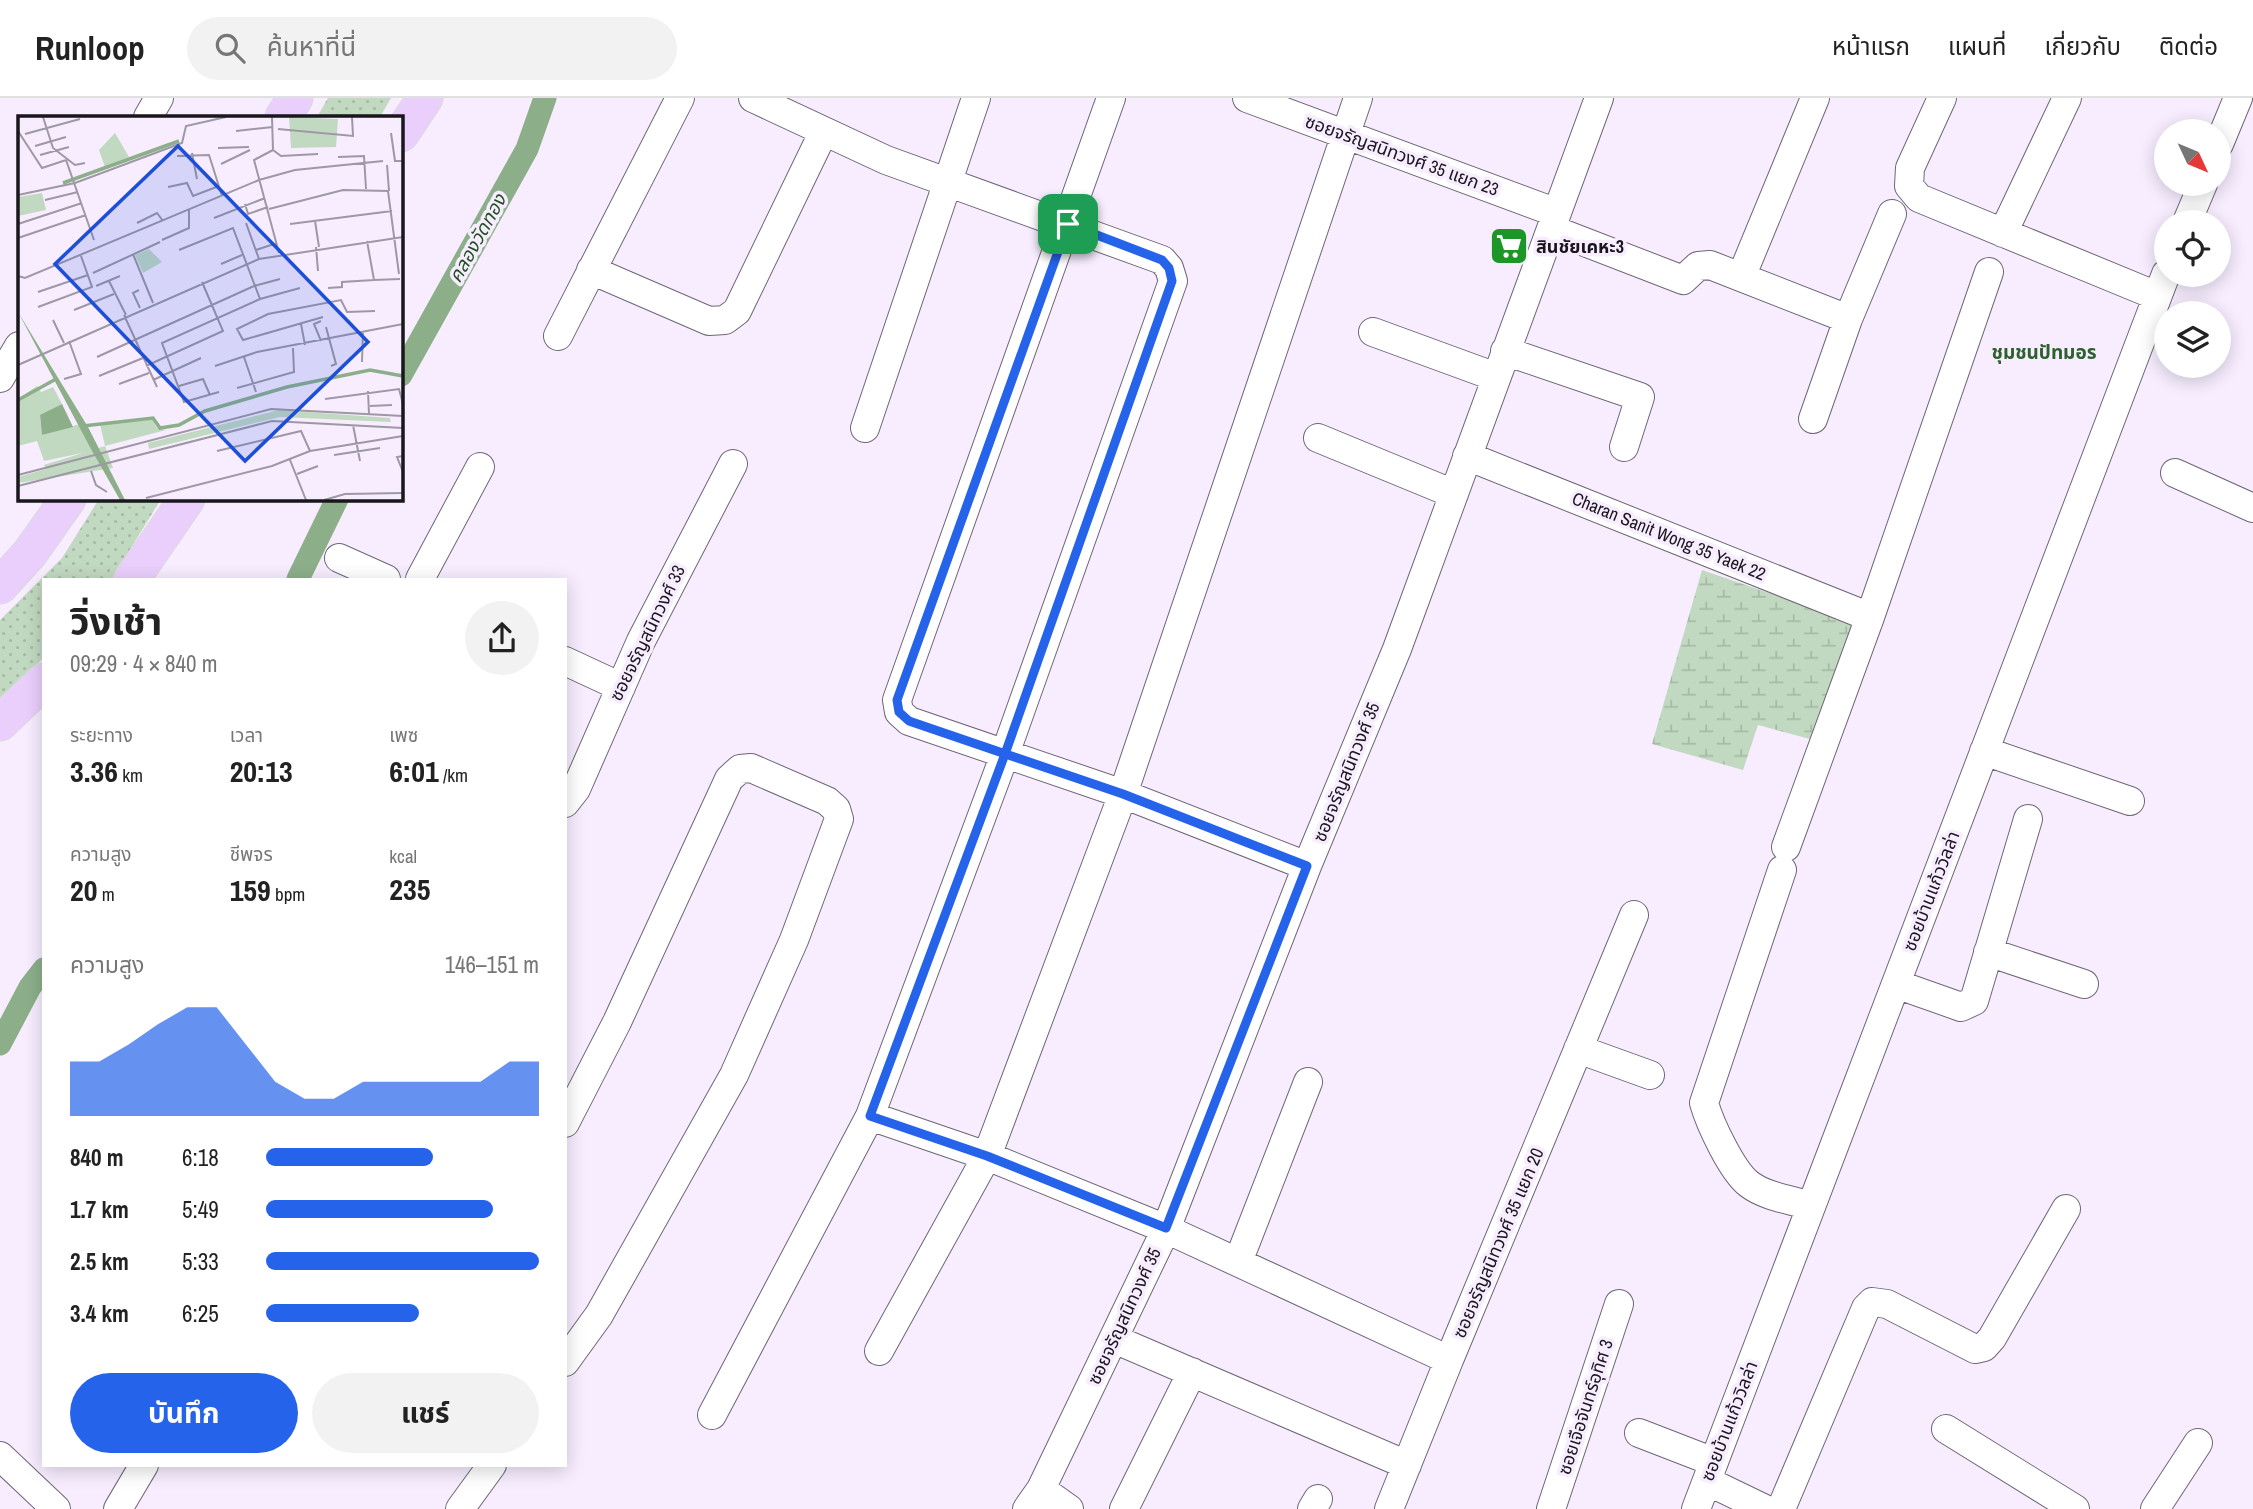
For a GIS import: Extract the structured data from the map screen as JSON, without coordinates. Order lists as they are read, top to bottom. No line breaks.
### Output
{"streets":{"street":["ซอยจรัญสนิทวงศ์ 35 แยก 23","Charan Sanit Wong 35 Yaek 22","ซอยจรัญสนิทวงศ์ 33","ซอยจรัญสนิทวงศ์ 35","ซอยบ้านแก้ววิลล่า","ซอยจรัญสนิทวงศ์ 35 แยก 20","ซอยเจือจันทร์อุทิศ 3"]},"crossings":[["ซอยจรัญสนิทวงศ์ 35 แยก 23","ซอยจรัญสนิทวงศ์ 35"],["Charan Sanit Wong 35 Yaek 22","ซอยจรัญสนิทวงศ์ 35"],["ซอยจรัญสนิทวงศ์ 35","ซอยจรัญสนิทวงศ์ 35 แยก 20"]],"districts":["ชุมชนปัทมอร"],"water":["คลองวัดทอง"],"places":{"supermarket":["สินชัยเคหะ3"]},"north":"bottom right","page":{"header":"Runloop","search":"ค้นหาที่นี่","nav":["หน้าแรก","แผนที่","เกี่ยวกับ","ติดต่อ"],"heading":["วิ่งเช้า","09:29 · 4 × 840 m"],"stats":[["ระยะทาง","3.36 km"],["เวลา","20:13"],["เพซ","6:01 /km"],["ความสูง","20 m"],["ชีพจร","159 bpm"],["kcal","235"]],"chart":["ความสูง","146–151 m"],"list":[{"name":"840 m","note":"6:18"},{"name":"1.7 km","note":"5:49"},{"name":"2.5 km","note":"5:33"},{"name":"3.4 km","note":"6:25"}],"buttons":["บันทึก","แชร์"]}}
